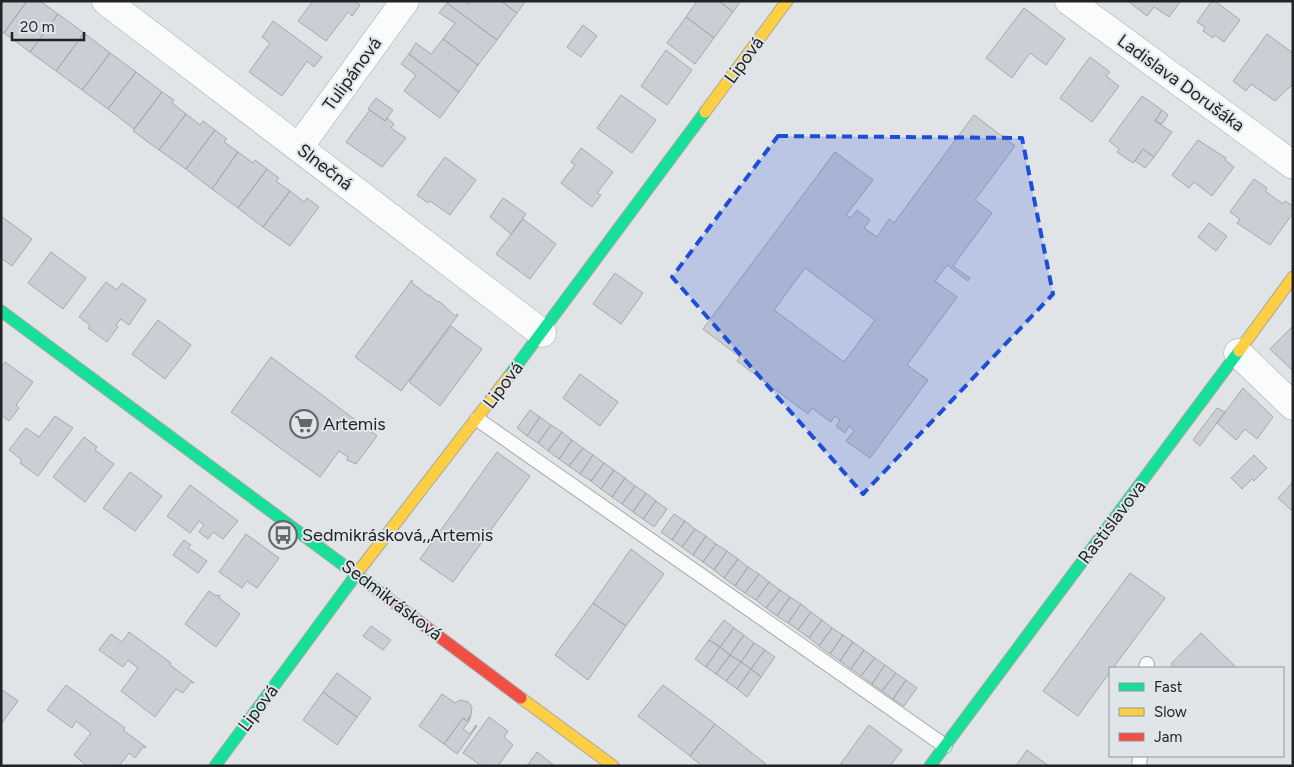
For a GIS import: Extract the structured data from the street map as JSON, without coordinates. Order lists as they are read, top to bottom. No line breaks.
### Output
{"streets":{"street":["Lipová","Tulipánová","Ladislava Dorušáka","Slnečná","Rastislavova","Sedmikrásková"]},"crossings":[["Lipová","Slnečná"],["Lipová","Sedmikrásková"],["Tulipánová","Slnečná"]],"places":{"supermarket":["Artemis"],"bus stop":["Sedmikrásková,,Artemis"]},"legend":["Fast","Slow","Jam"],"scale_bar":"20 m"}
